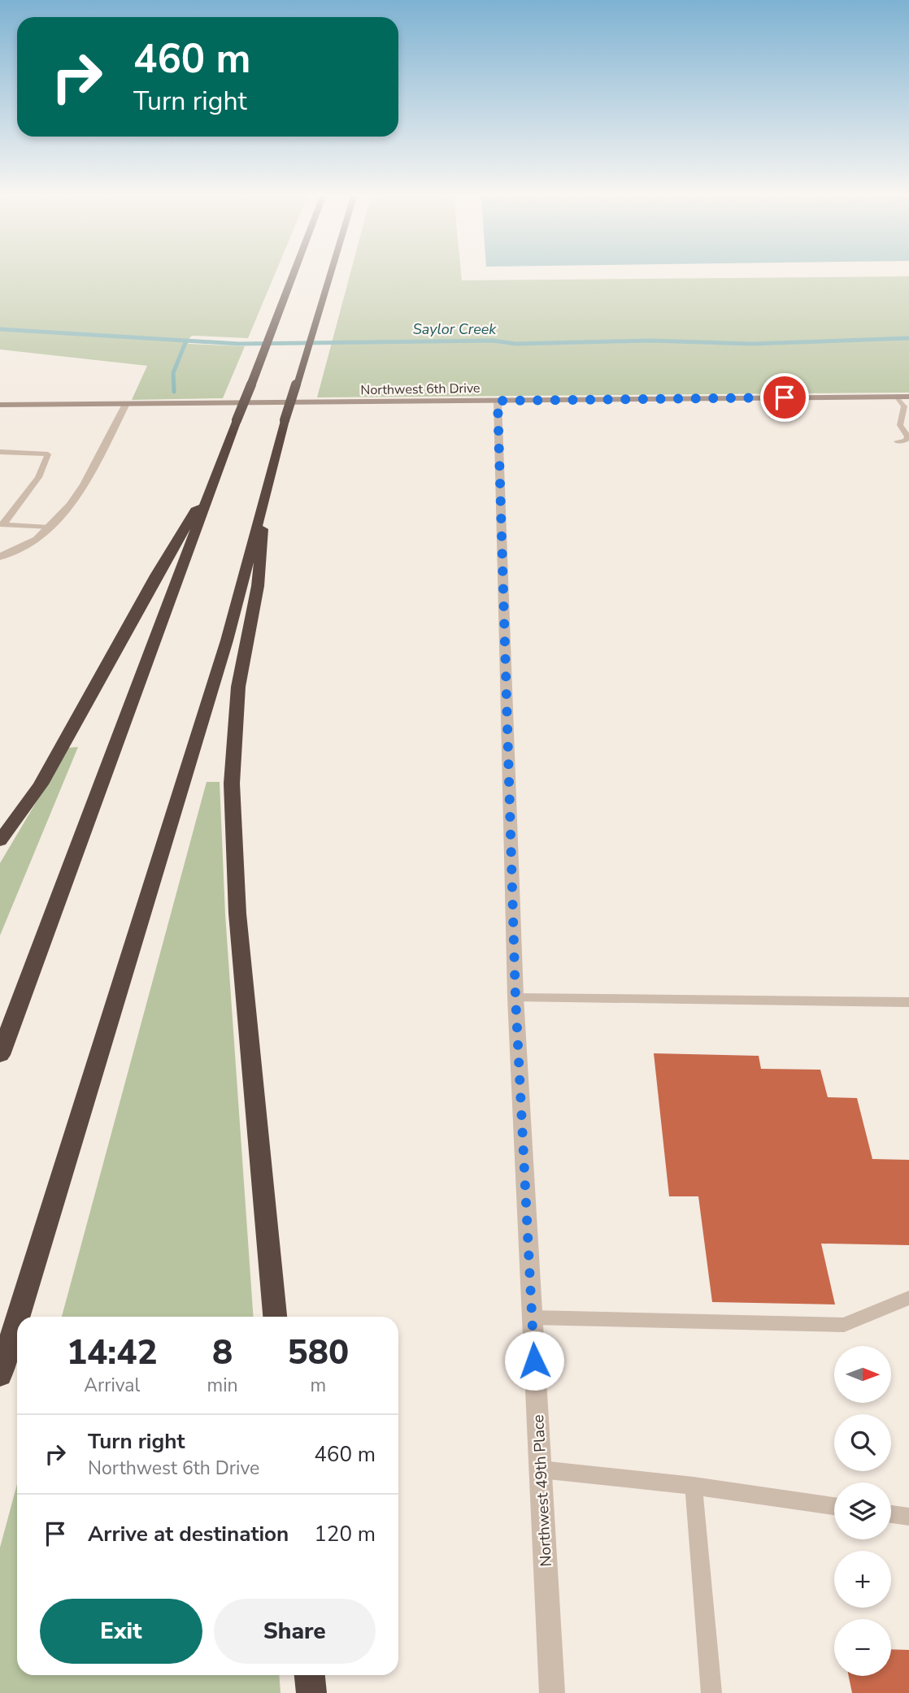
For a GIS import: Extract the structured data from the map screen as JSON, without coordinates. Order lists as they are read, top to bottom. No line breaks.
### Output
{"streets":{"main road":["Northwest 6th Drive"],"street":["Northwest 49th Place"]},"crossings":[["Northwest 6th Drive","Northwest 49th Place"]],"water":["Saylor Creek"],"north":"right","page":{"turn":["460 m","Turn right"],"eta":["14:42","Arrival","8","min","580","m"],"map_buttons":["+","−"],"list":[{"name":"Turn right","note":"Northwest 6th Drive","value":"460 m"},{"name":"Arrive at destination","value":"120 m"}],"buttons":["Exit","Share"]}}
